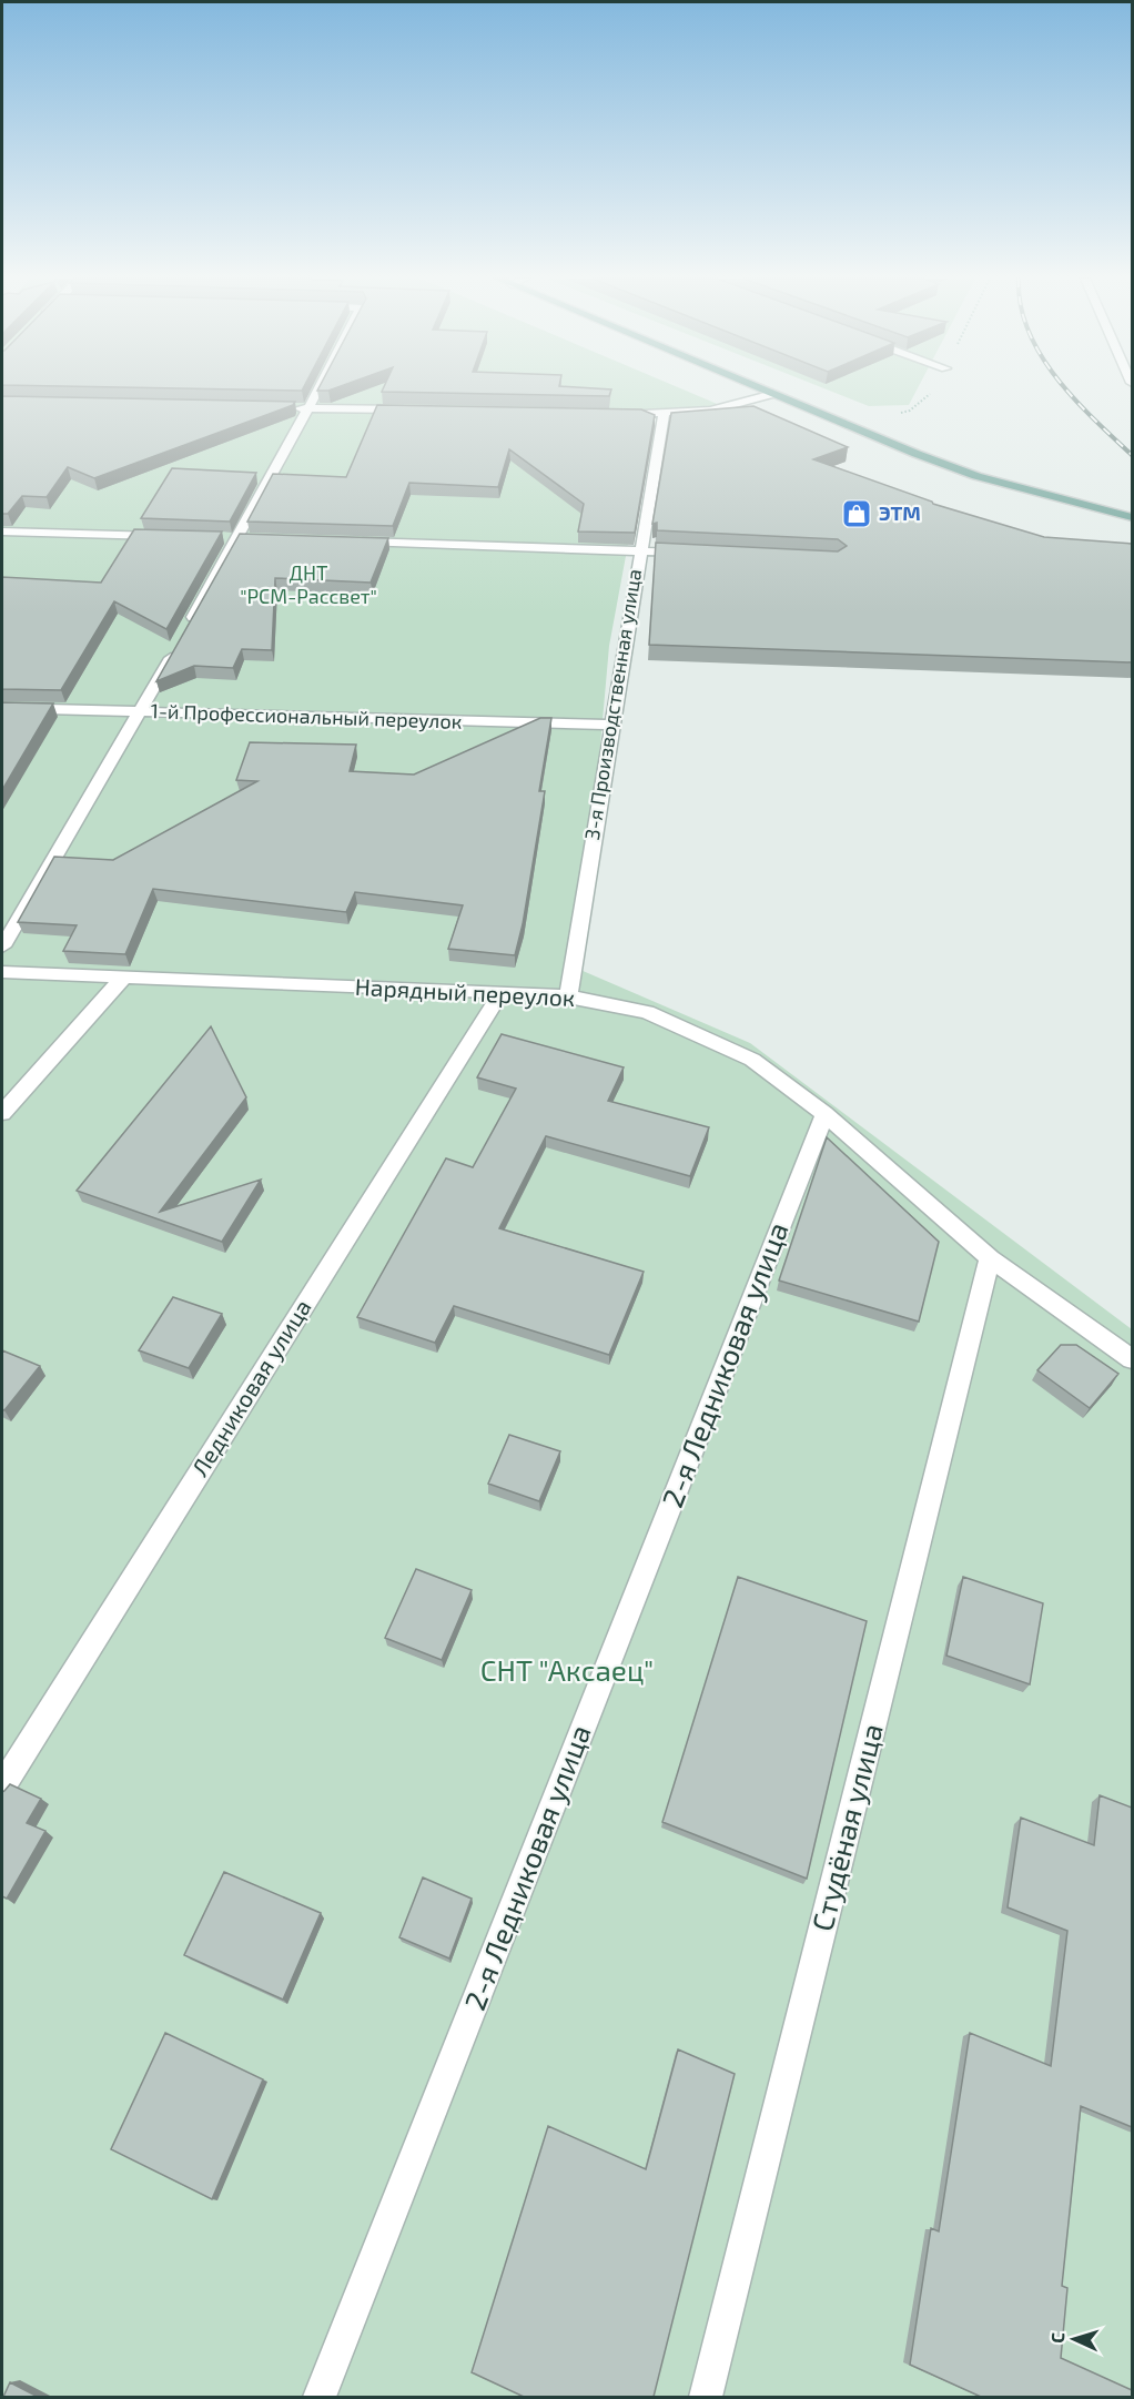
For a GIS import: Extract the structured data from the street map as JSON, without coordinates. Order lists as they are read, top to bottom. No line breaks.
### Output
{"streets":{"street":["3-я Производственная улица","1-й Профессиональный переулок","Нарядный переулок","2-я Ледниковая улица","Ледниковая улица","Студёная улица"]},"crossings":[["3-я Производственная улица","1-й Профессиональный переулок"],["3-я Производственная улица","Нарядный переулок"],["Нарядный переулок","2-я Ледниковая улица"],["Нарядный переулок","Ледниковая улица"],["Нарядный переулок","Студёная улица"]],"parks":["ДНТ \"РСМ-Рассвет\"","СНТ \"Аксаец\""],"places":{"shop":["ЭТМ"]},"north":"left"}
